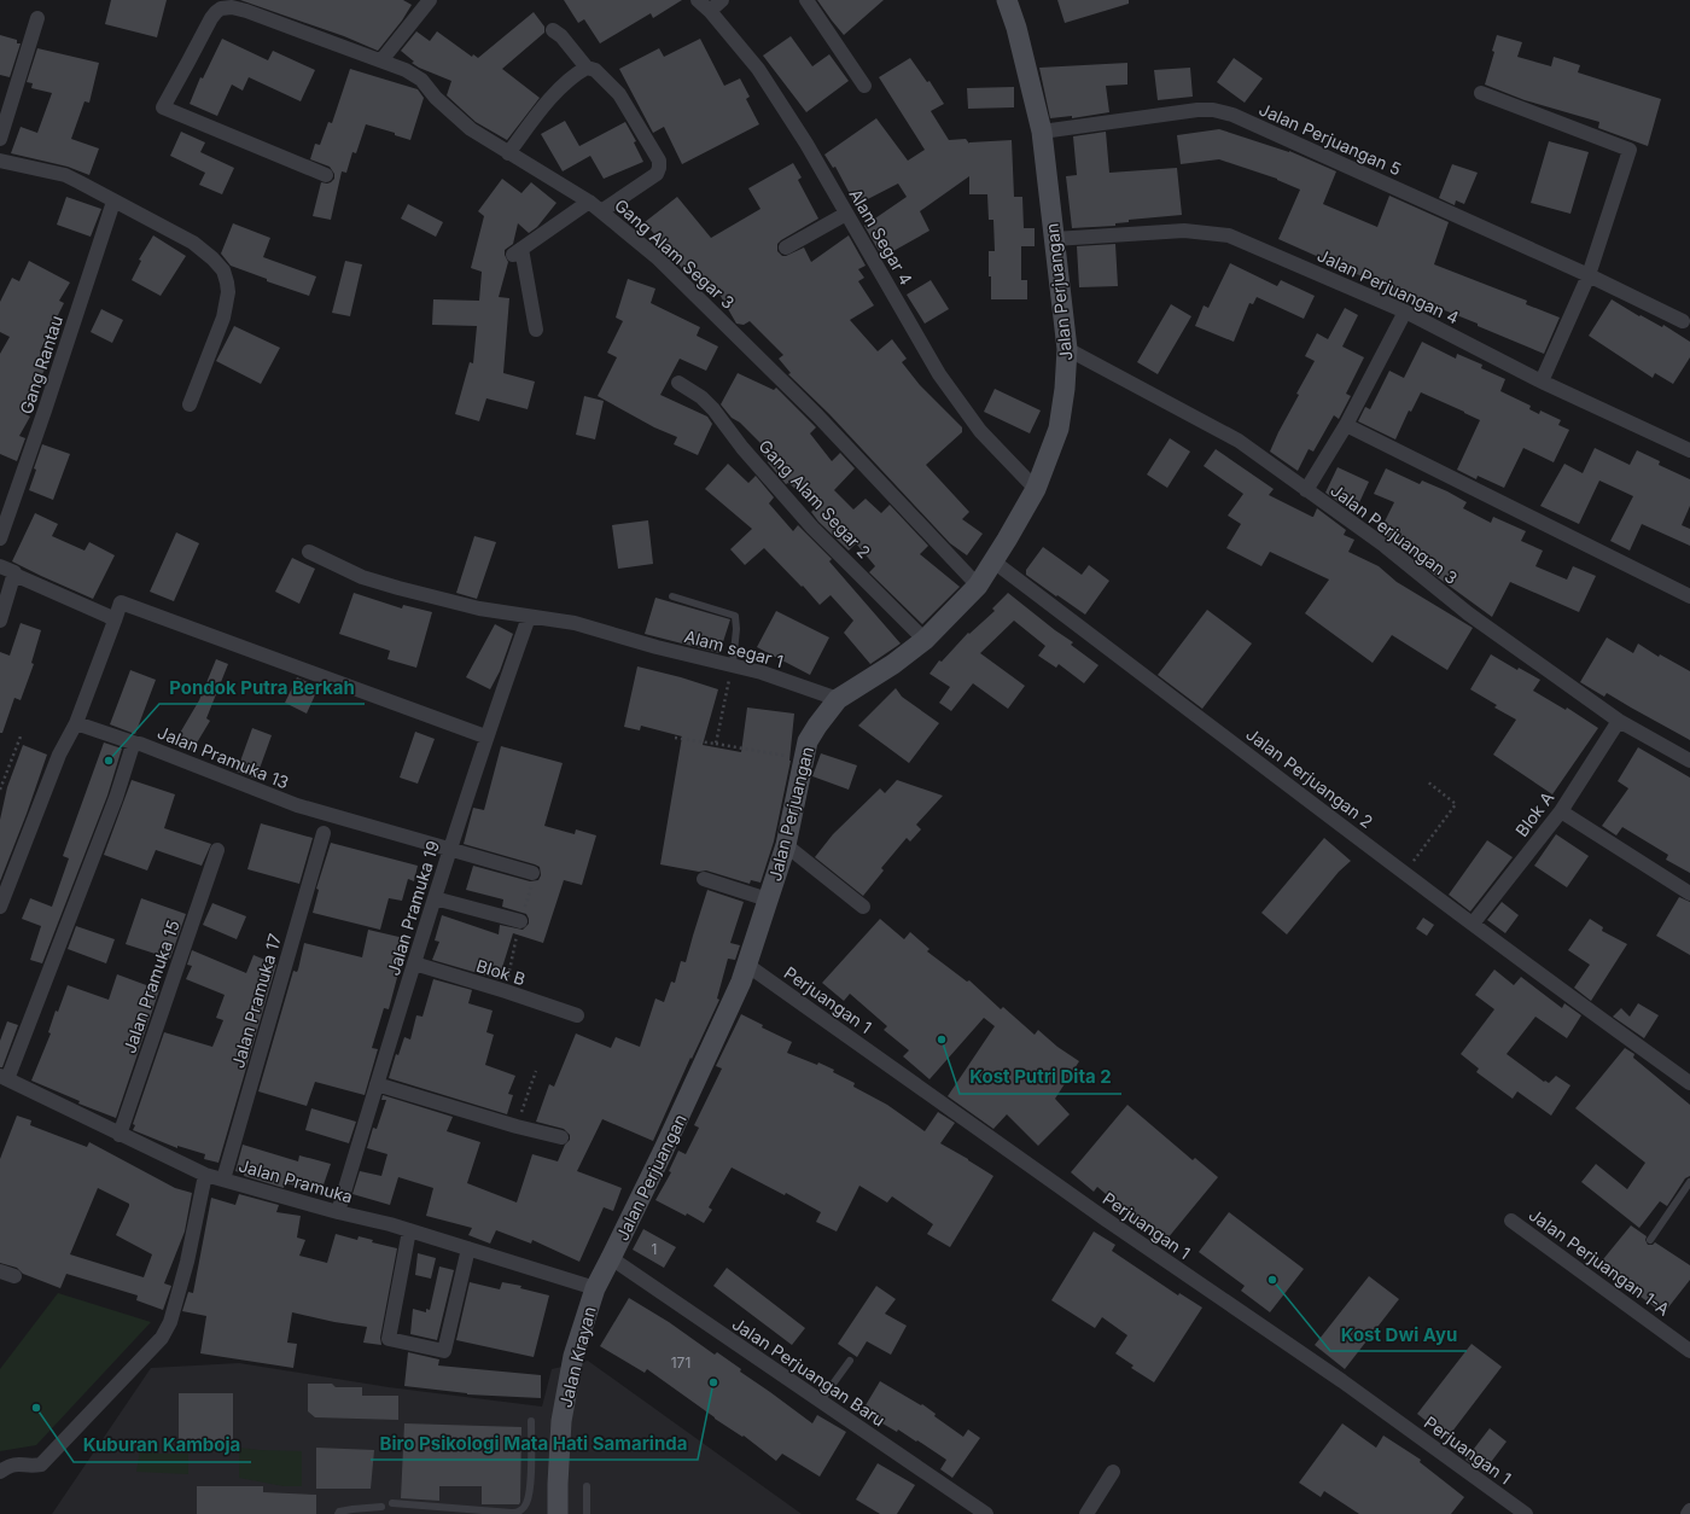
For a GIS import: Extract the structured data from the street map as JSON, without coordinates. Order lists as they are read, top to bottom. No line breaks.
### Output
{"streets":{"street":["Jalan Perjuangan 5","Alam Segar 4","Gang Alam Segar 3","Jalan Perjuangan 4","Jalan Perjuangan","Gang Rantau","Gang Alam Segar 2","Jalan Perjuangan 3","Alam segar 1","Jalan Pramuka 13","Jalan Perjuangan 2","Blok A","Jalan Pramuka 19","Blok B","Jalan Pramuka 15","Perjuangan 1","Jalan Pramuka 17","Jalan Pramuka","Jalan Perjuangan 1-A","Jalan Krayan","Jalan Perjuangan Baru"]},"crossings":[["Jalan Perjuangan 5","Jalan Perjuangan"],["Alam Segar 4","Jalan Perjuangan"],["Gang Alam Segar 3","Jalan Perjuangan"],["Jalan Perjuangan 4","Jalan Perjuangan"],["Jalan Perjuangan","Gang Alam Segar 2"],["Jalan Perjuangan","Jalan Perjuangan 3"],["Jalan Perjuangan","Alam segar 1"],["Jalan Perjuangan","Jalan Perjuangan 2"],["Jalan Perjuangan","Perjuangan 1"],["Jalan Perjuangan","Jalan Pramuka"],["Jalan Perjuangan","Jalan Krayan"],["Jalan Perjuangan","Jalan Perjuangan Baru"],["Jalan Perjuangan 3","Blok A"],["Alam segar 1","Jalan Pramuka 19"],["Jalan Pramuka 13","Jalan Pramuka 19"],["Jalan Pramuka 13","Jalan Pramuka"],["Jalan Perjuangan 2","Blok A"],["Jalan Pramuka 19","Blok B"],["Jalan Pramuka 19","Jalan Pramuka"],["Jalan Pramuka 15","Jalan Pramuka"],["Jalan Pramuka 17","Jalan Pramuka"],["Jalan Pramuka","Jalan Krayan"]],"places":["Pondok Putra Berkah","Kost Putri Dita 2","Kost Dwi Ayu","Biro Psikologi Mata Hati Samarinda","Kuburan Kamboja"],"house_numbers":["1","171"]}
